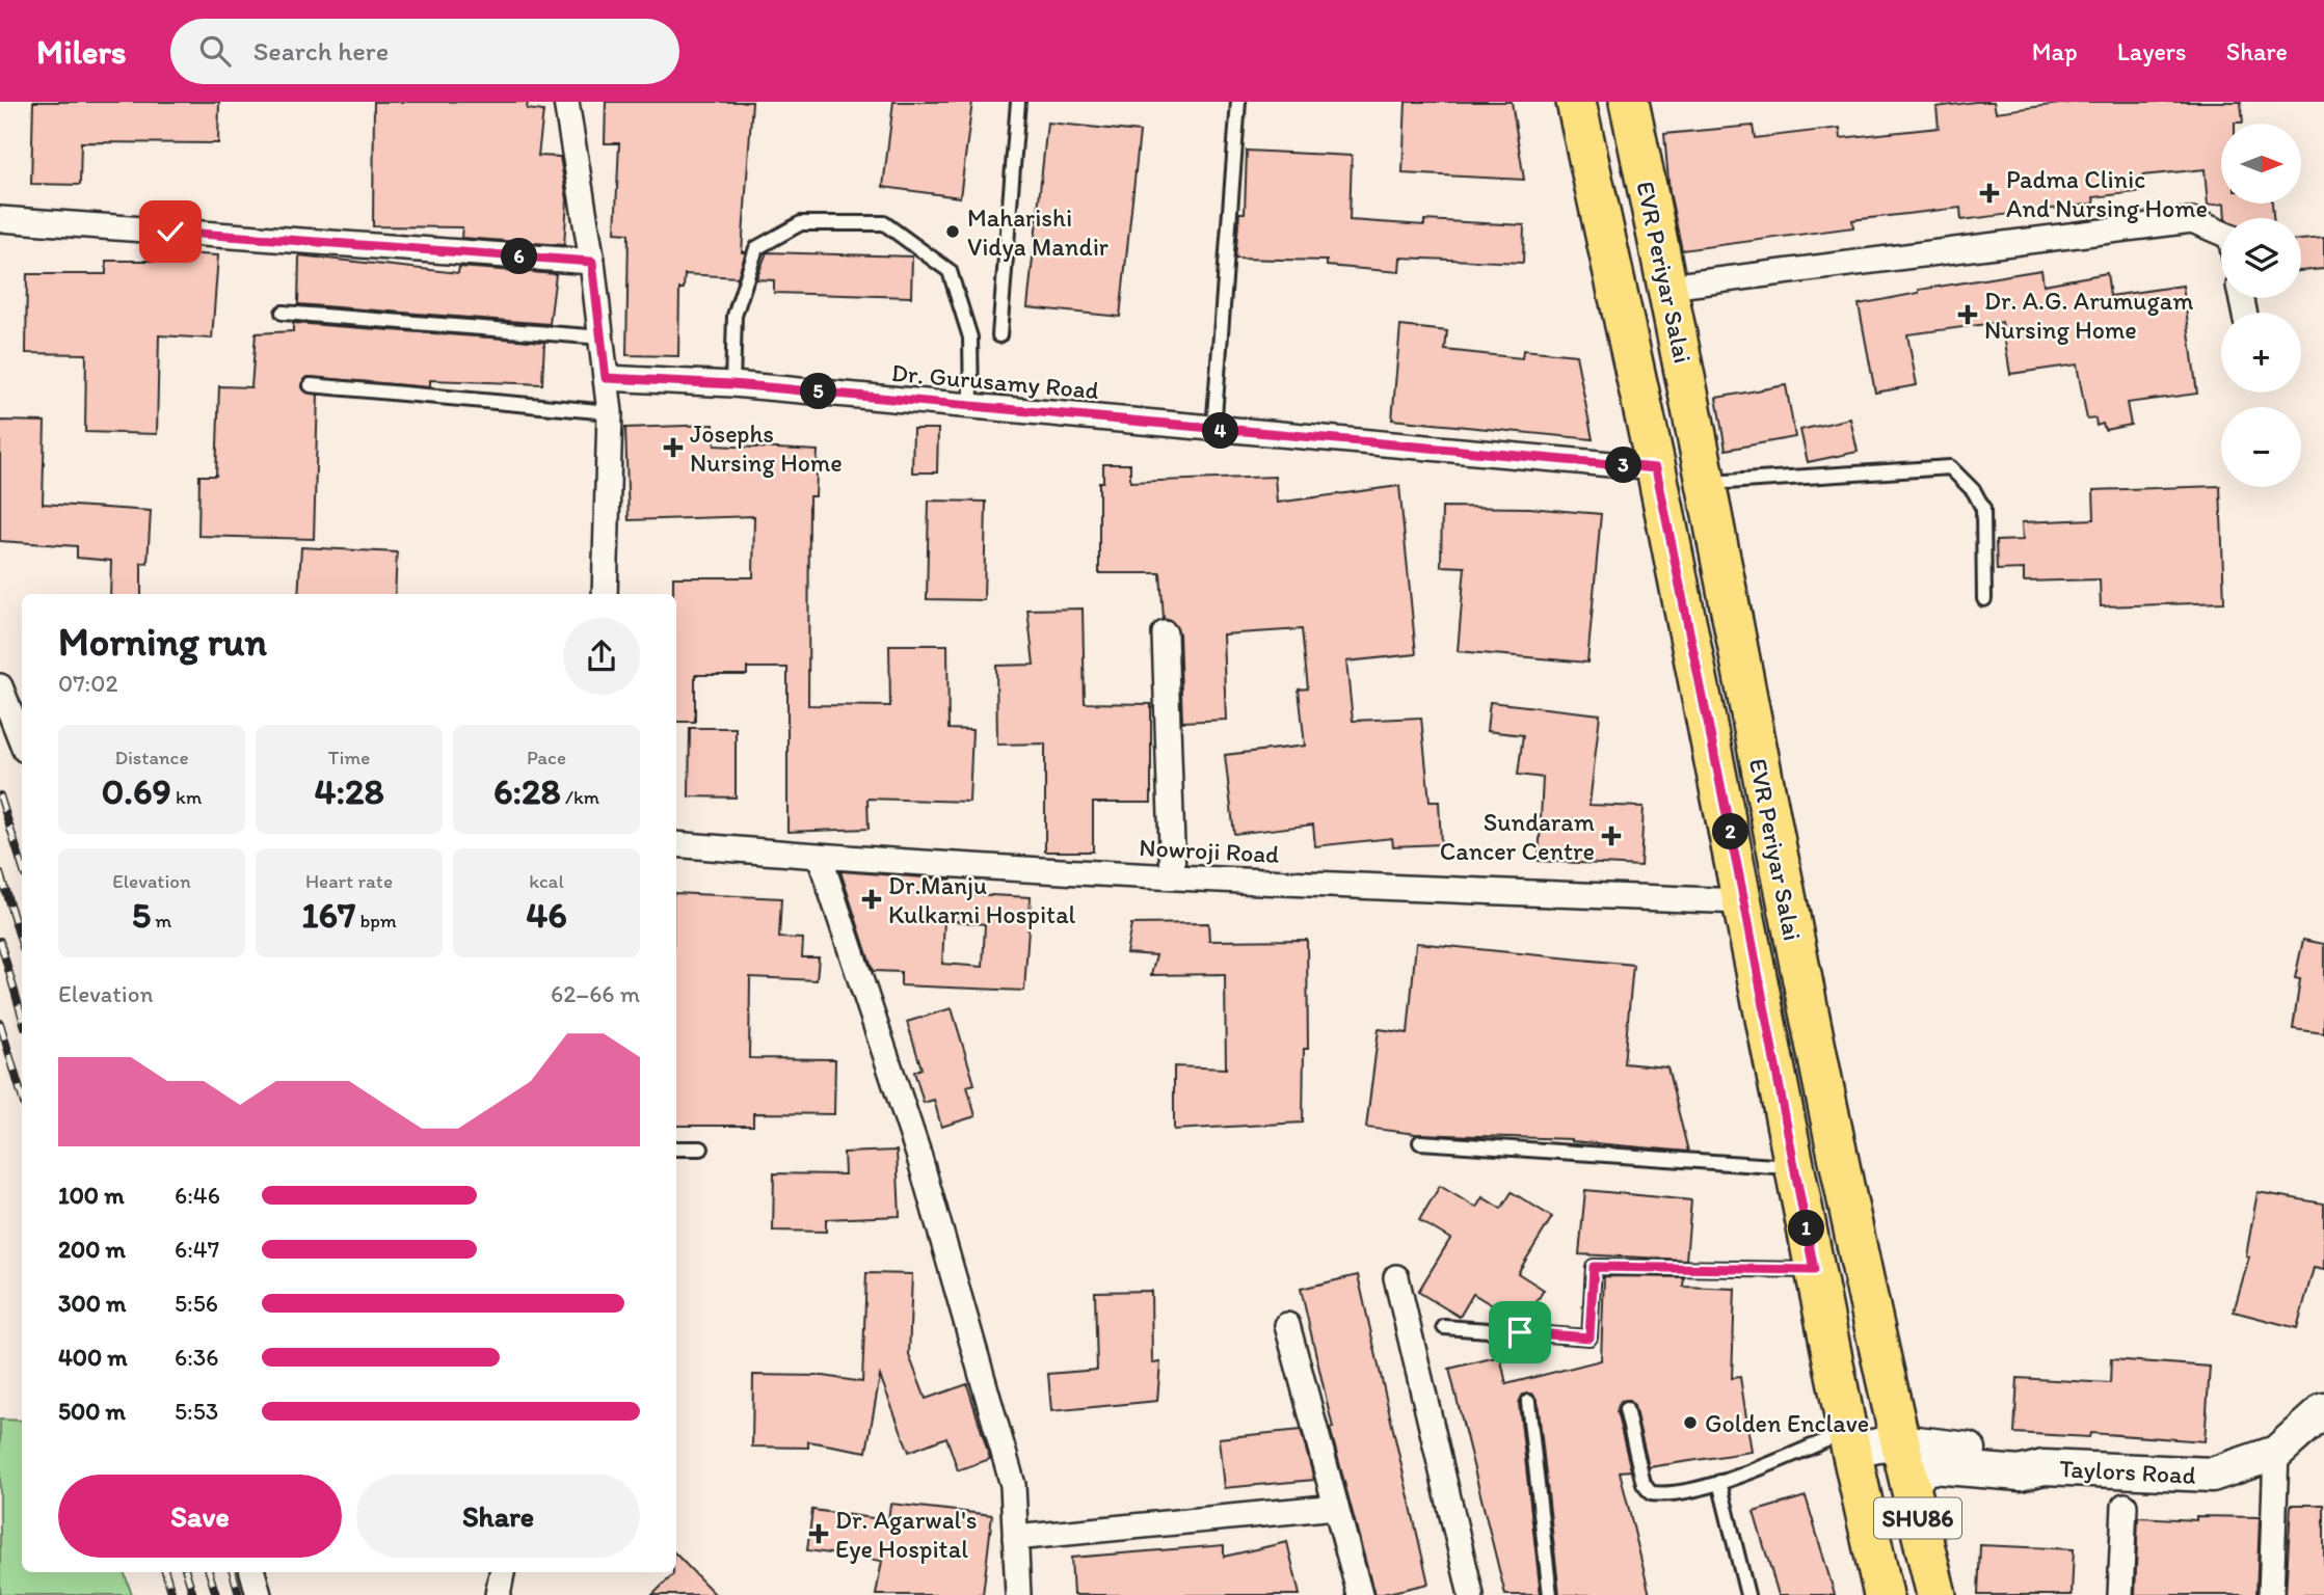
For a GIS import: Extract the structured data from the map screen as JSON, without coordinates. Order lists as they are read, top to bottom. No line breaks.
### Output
{"streets":{"main road":["EVR Periyar Salai","SHU86"],"street":["Dr. Gurusamy Road","Nowroji Road","Taylors Road"]},"crossings":[["EVR Periyar Salai","Dr. Gurusamy Road"],["EVR Periyar Salai","Nowroji Road"],["EVR Periyar Salai","Taylors Road"]],"places":{"health":["Padma Clinic And Nursing Home","Dr. A.G. Arumugam Nursing Home","Josephs Nursing Home","Sundaram Cancer Centre","Dr.Manju Kulkarni Hospital","Dr. Agarwal's Eye Hospital"],"other":["Maharishi Vidya Mandir","Golden Enclave"]},"north":"right","page":{"header":"Milers","search":"Search here","nav":["Map","Layers","Share"],"map_buttons":["+","−"],"pins":["6","5","4","3","2","1"],"heading":["Morning run","07:02"],"stats":[["Distance","0.69 km"],["Time","4:28"],["Pace","6:28 /km"],["Elevation","5 m"],["Heart rate","167 bpm"],["kcal","46"]],"chart":["Elevation","62–66 m"],"list":[{"name":"100 m","note":"6:46"},{"name":"200 m","note":"6:47"},{"name":"300 m","note":"5:56"},{"name":"400 m","note":"6:36"},{"name":"500 m","note":"5:53"}],"buttons":["Save","Share"]}}
